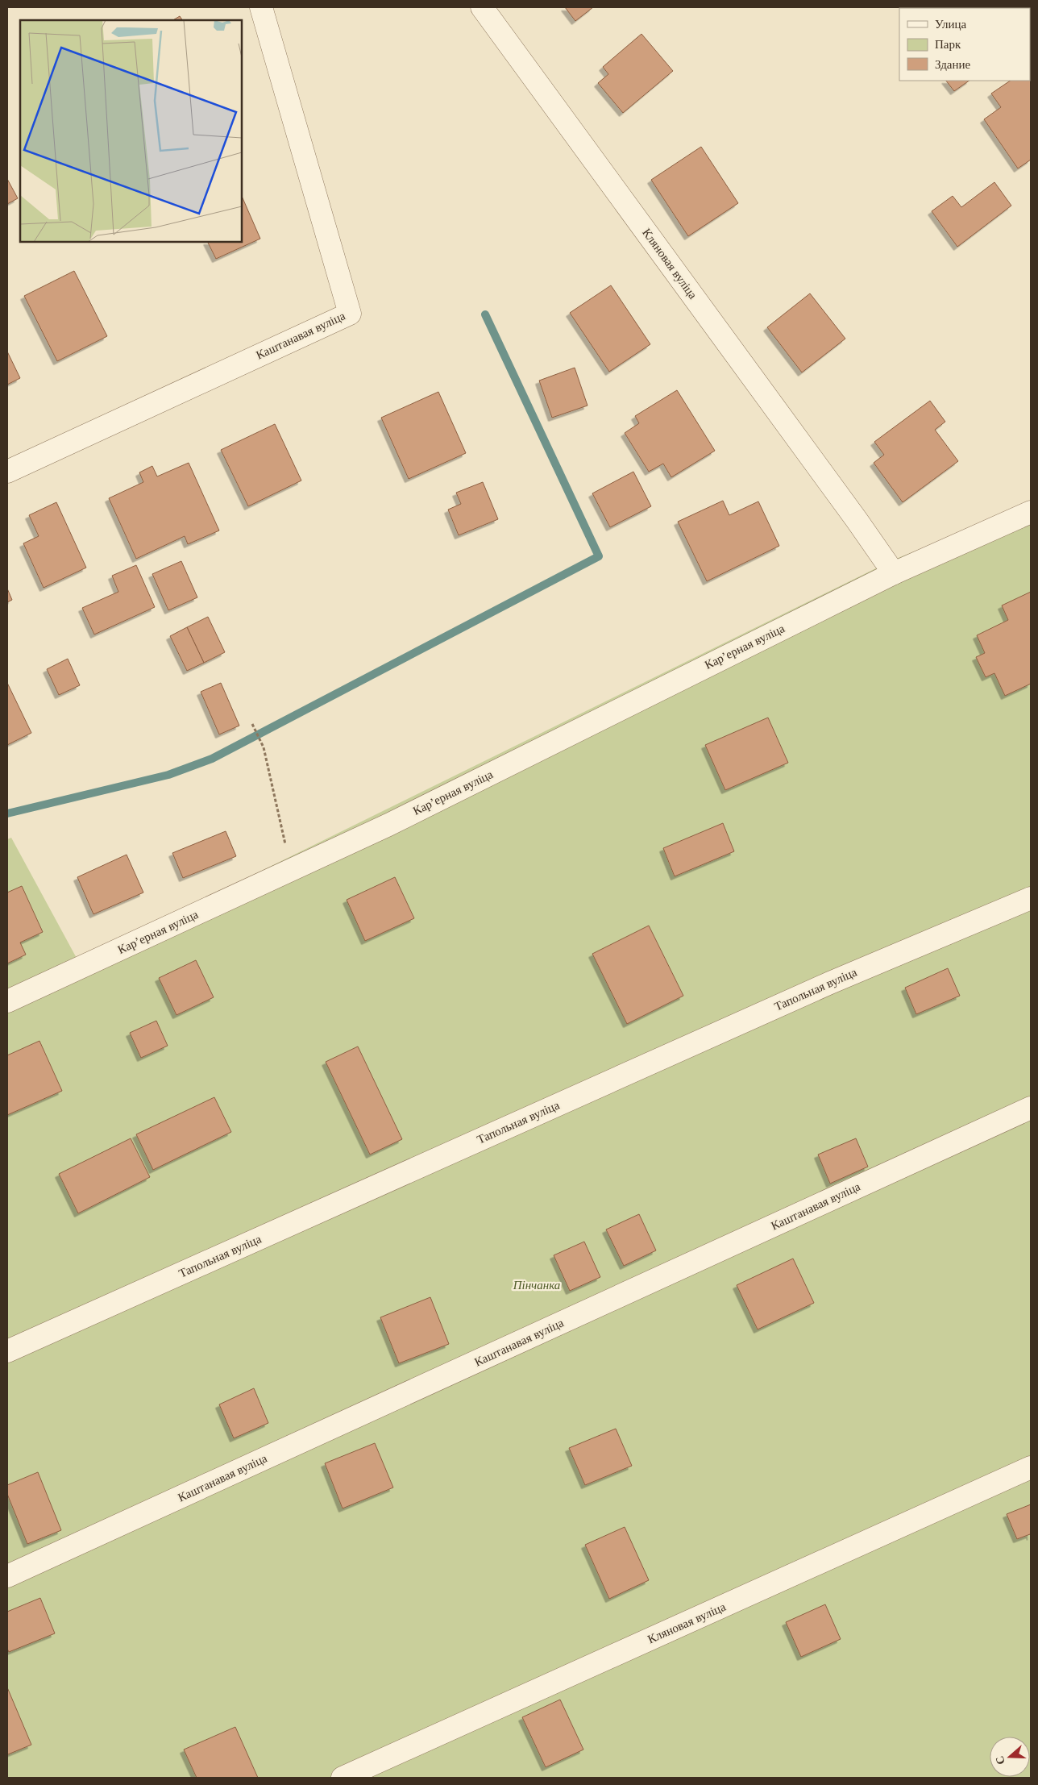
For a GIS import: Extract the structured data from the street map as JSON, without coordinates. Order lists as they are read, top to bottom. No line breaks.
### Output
{"streets":{"street":["Кляновая вуліца","Каштанавая вуліца","Карʼерная вуліца","Тапольная вуліца"]},"crossings":[["Кляновая вуліца","Карʼерная вуліца"]],"parks":["Пінчанка"],"legend":["Улица","Парк","Здание"],"north":"left"}
